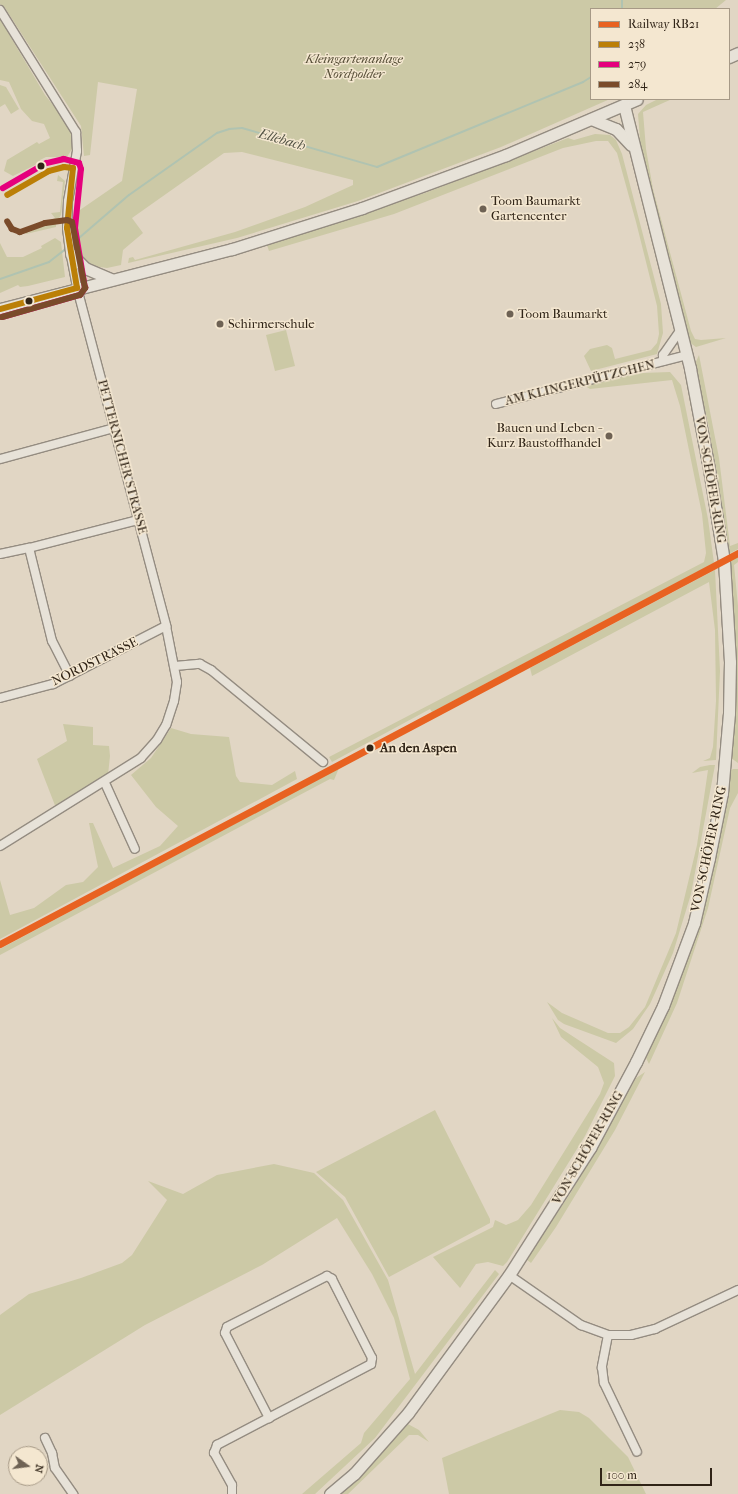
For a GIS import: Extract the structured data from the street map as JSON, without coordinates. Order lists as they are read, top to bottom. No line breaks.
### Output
{"streets":{"main road":["VON-SCHÖFER-RING"],"street":["AM KLINGERPÜTZCHEN","PETTERNICHER STRASSE","NORDSTRASSE"]},"crossings":[["AM KLINGERPÜTZCHEN","VON-SCHÖFER-RING"],["PETTERNICHER STRASSE","NORDSTRASSE"]],"water":["Ellebach"],"parks":["Kleingartenanlage Nordpolder"],"places":["Toom Baumarkt Gartencenter","Toom Baumarkt","Schirmerschule","Bauen und Leben - Kurz Baustoffhandel","An den Aspen"],"lines":["transit line 279","transit line 238","transit line 284","rail line RB21"],"legend":["Railway RB21","238","279","284"],"scale_bar":"100 m","north":"right"}
